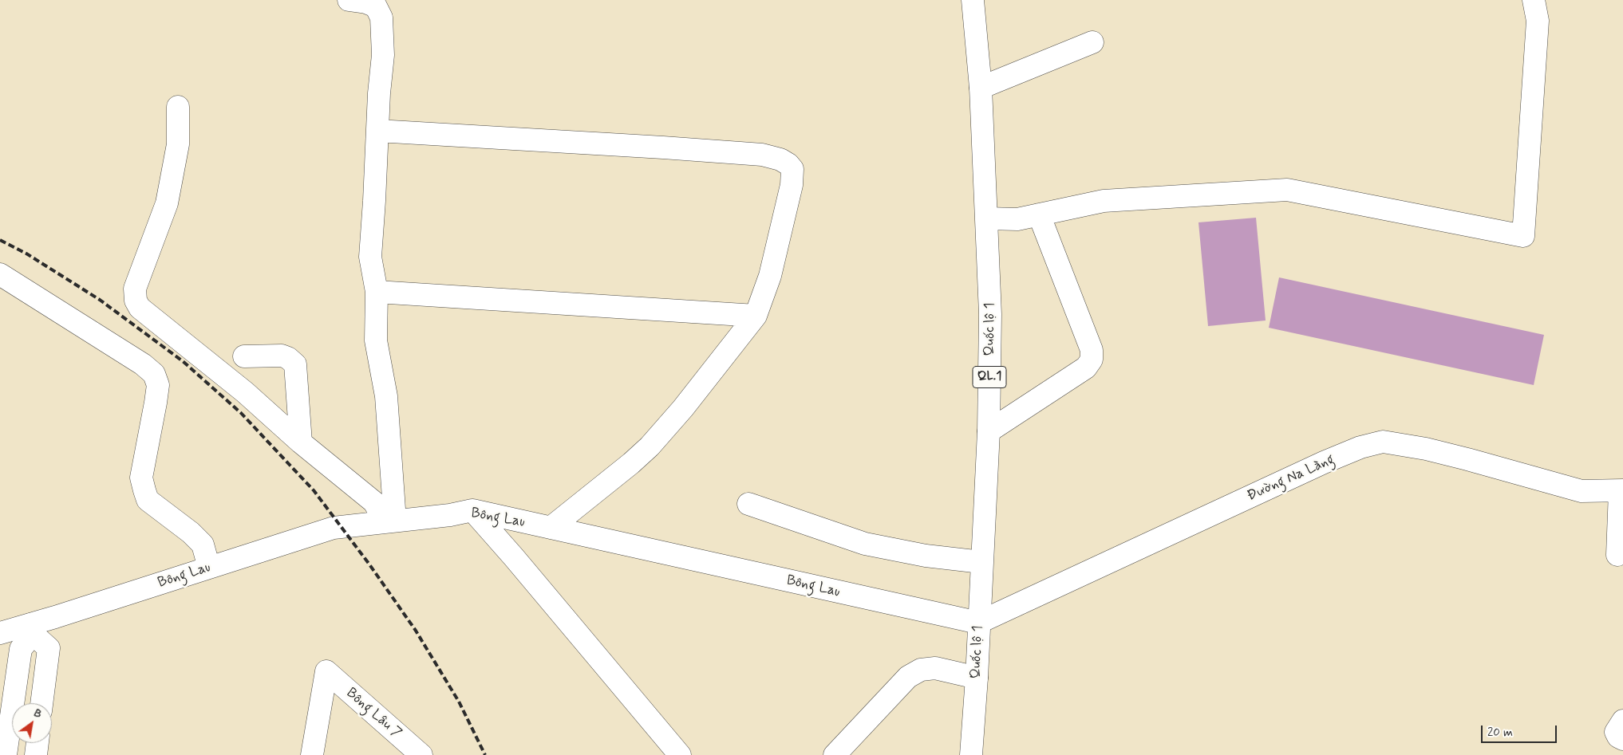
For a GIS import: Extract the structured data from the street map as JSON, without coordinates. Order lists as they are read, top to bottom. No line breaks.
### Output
{"streets":{"main road":["Quốc lộ 1","QL.1","Đường Na Làng","Bông Lau","Bông Lâu 7"]},"crossings":[["Quốc lộ 1","Đường Na Làng"],["Quốc lộ 1","Bông Lau"],["Đường Na Làng","Bông Lau"]],"scale_bar":"20 m","north":"top right"}
